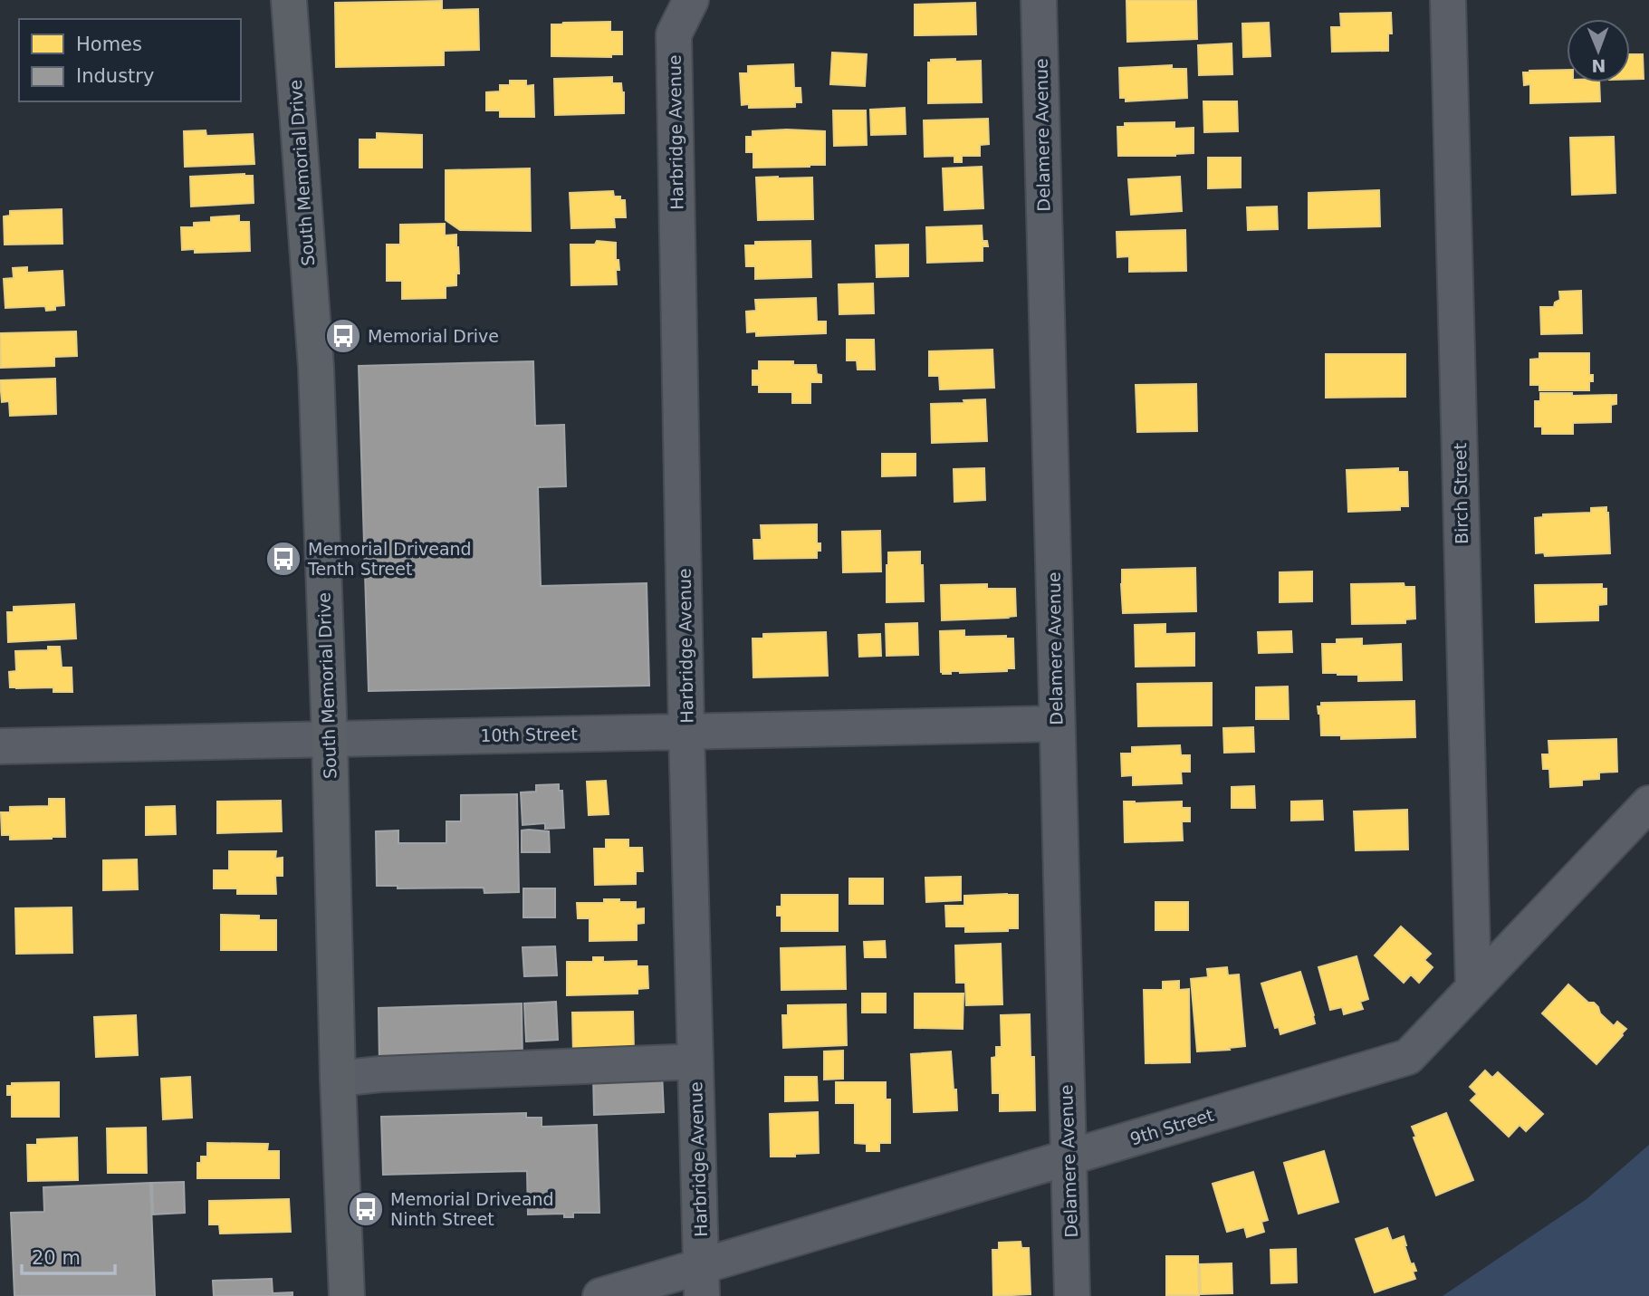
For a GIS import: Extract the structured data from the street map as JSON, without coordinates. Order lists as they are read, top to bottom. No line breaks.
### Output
{"streets":{"main road":["South Memorial Drive"],"street":["Harbridge Avenue","Delamere Avenue","Birch Street","10th Street","9th Street"]},"crossings":[["Harbridge Avenue","10th Street"],["Harbridge Avenue","9th Street"],["Delamere Avenue","10th Street"],["Delamere Avenue","9th Street"],["South Memorial Drive","10th Street"],["Birch Street","9th Street"]],"places":{"bus stop":["Memorial Drive","Memorial Driveand Tenth Street","Memorial Driveand Ninth Street"]},"legend":["Homes","Industry"],"scale_bar":"20 m","north":"bottom"}
